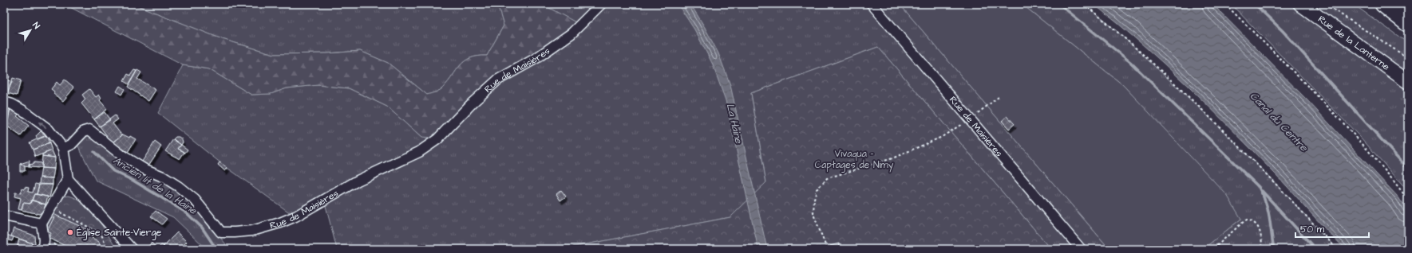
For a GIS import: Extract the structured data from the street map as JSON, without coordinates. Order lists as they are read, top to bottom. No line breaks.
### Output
{"streets":{"main road":["Rue de la Lanterne"],"street":["Rue de Maisières"]},"water":["Canal du Centre","La Haine","Ancien lit de la Haine"],"parks":["Vivaqua - Captages de Nimy"],"places":["Église Sainte-Vierge"],"scale_bar":"50 m","north":"top right"}
